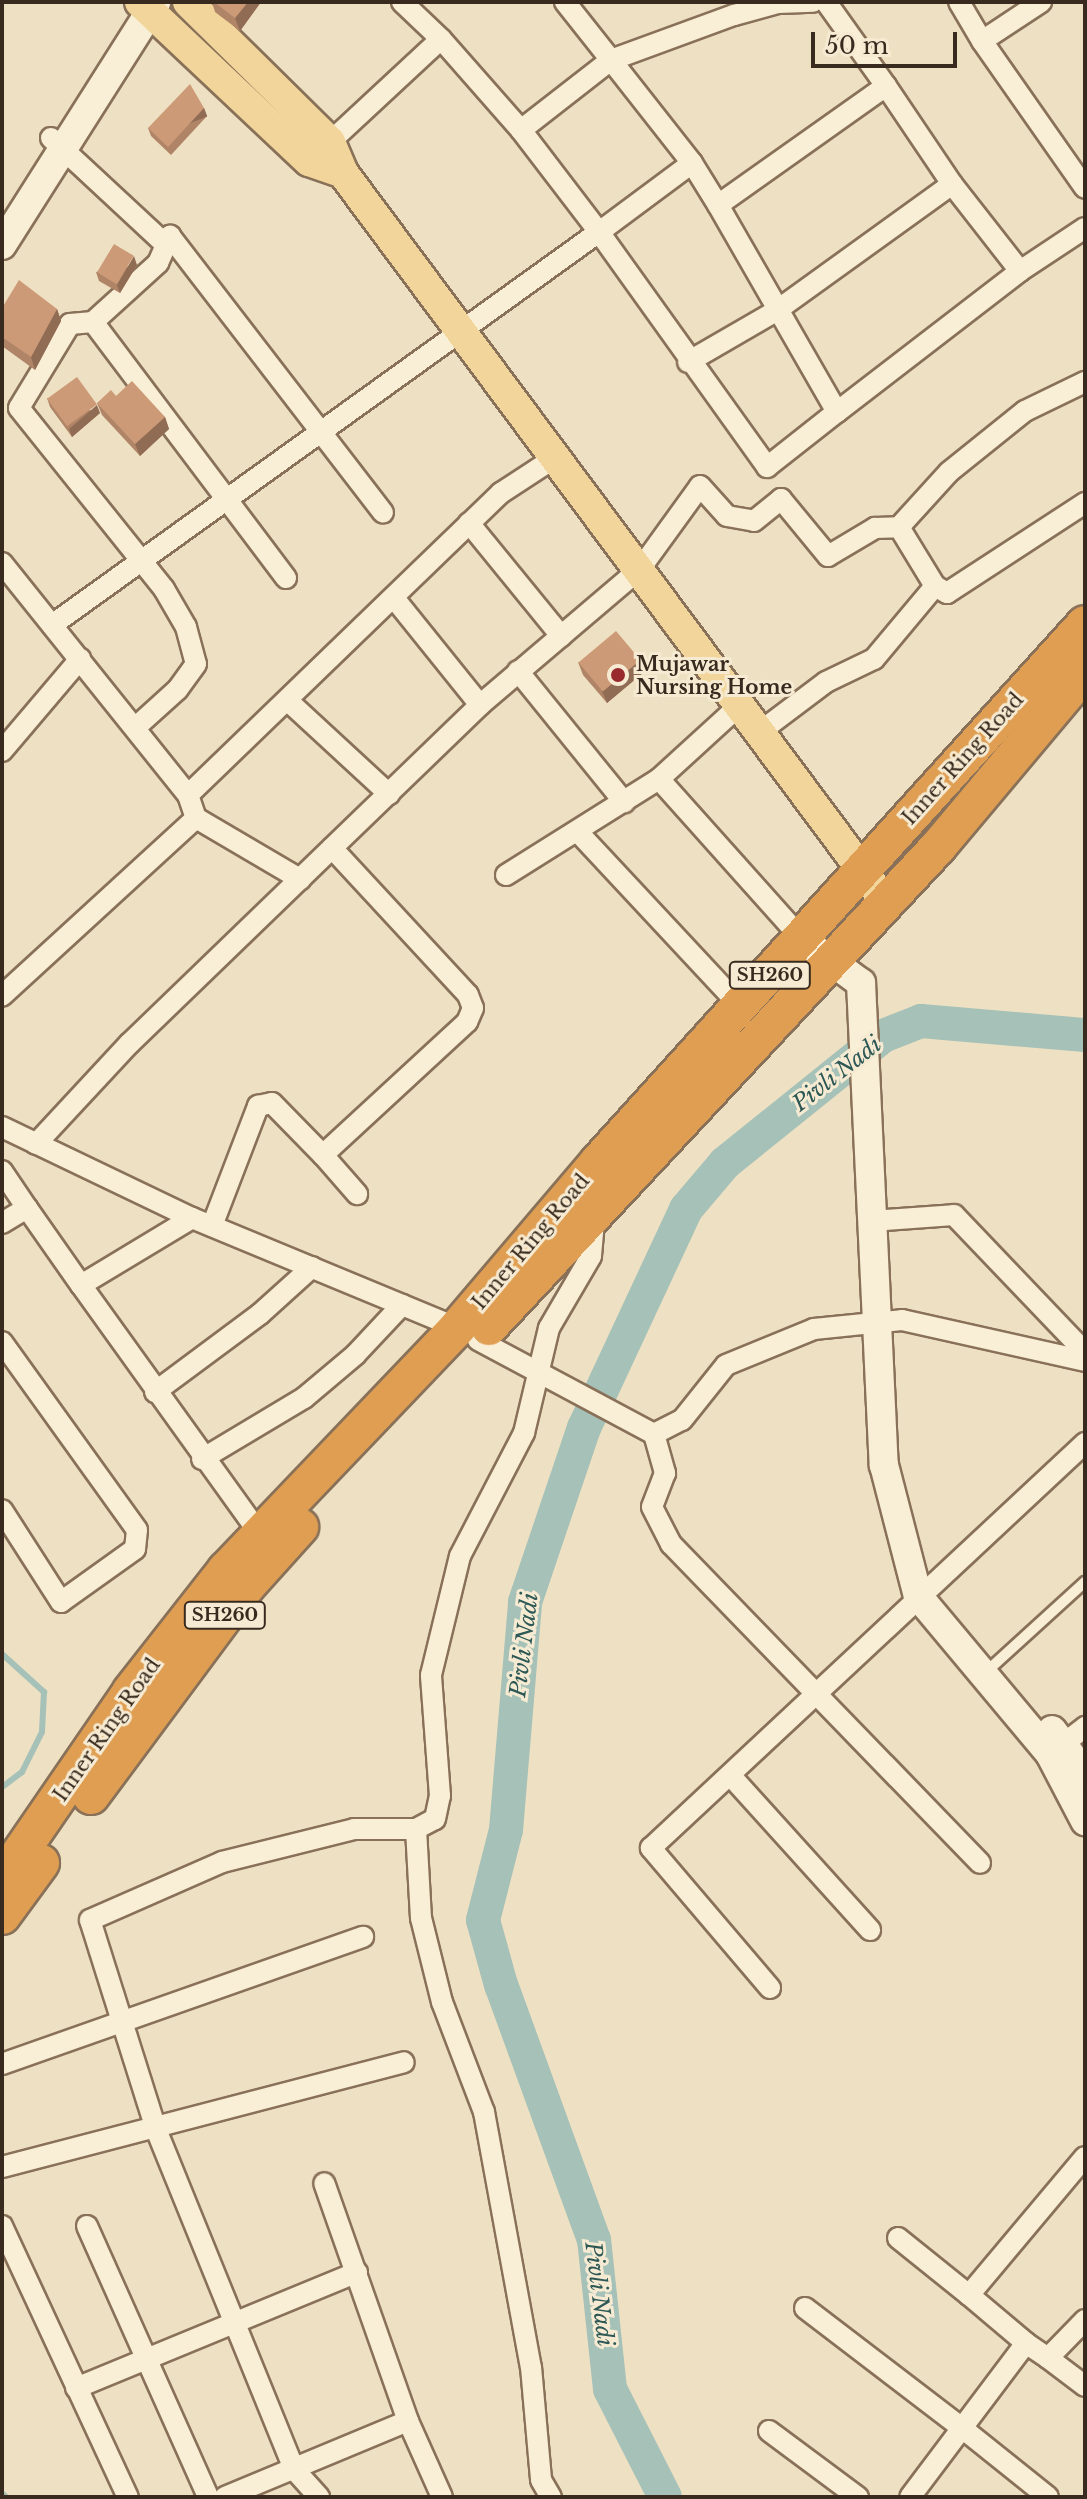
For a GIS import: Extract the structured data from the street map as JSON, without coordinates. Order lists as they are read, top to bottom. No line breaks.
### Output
{"streets":{"highway":["Inner Ring Road","SH260"]},"water":["Pivli Nadi"],"places":["Mujawar Nursing Home"],"scale_bar":"50 m"}
